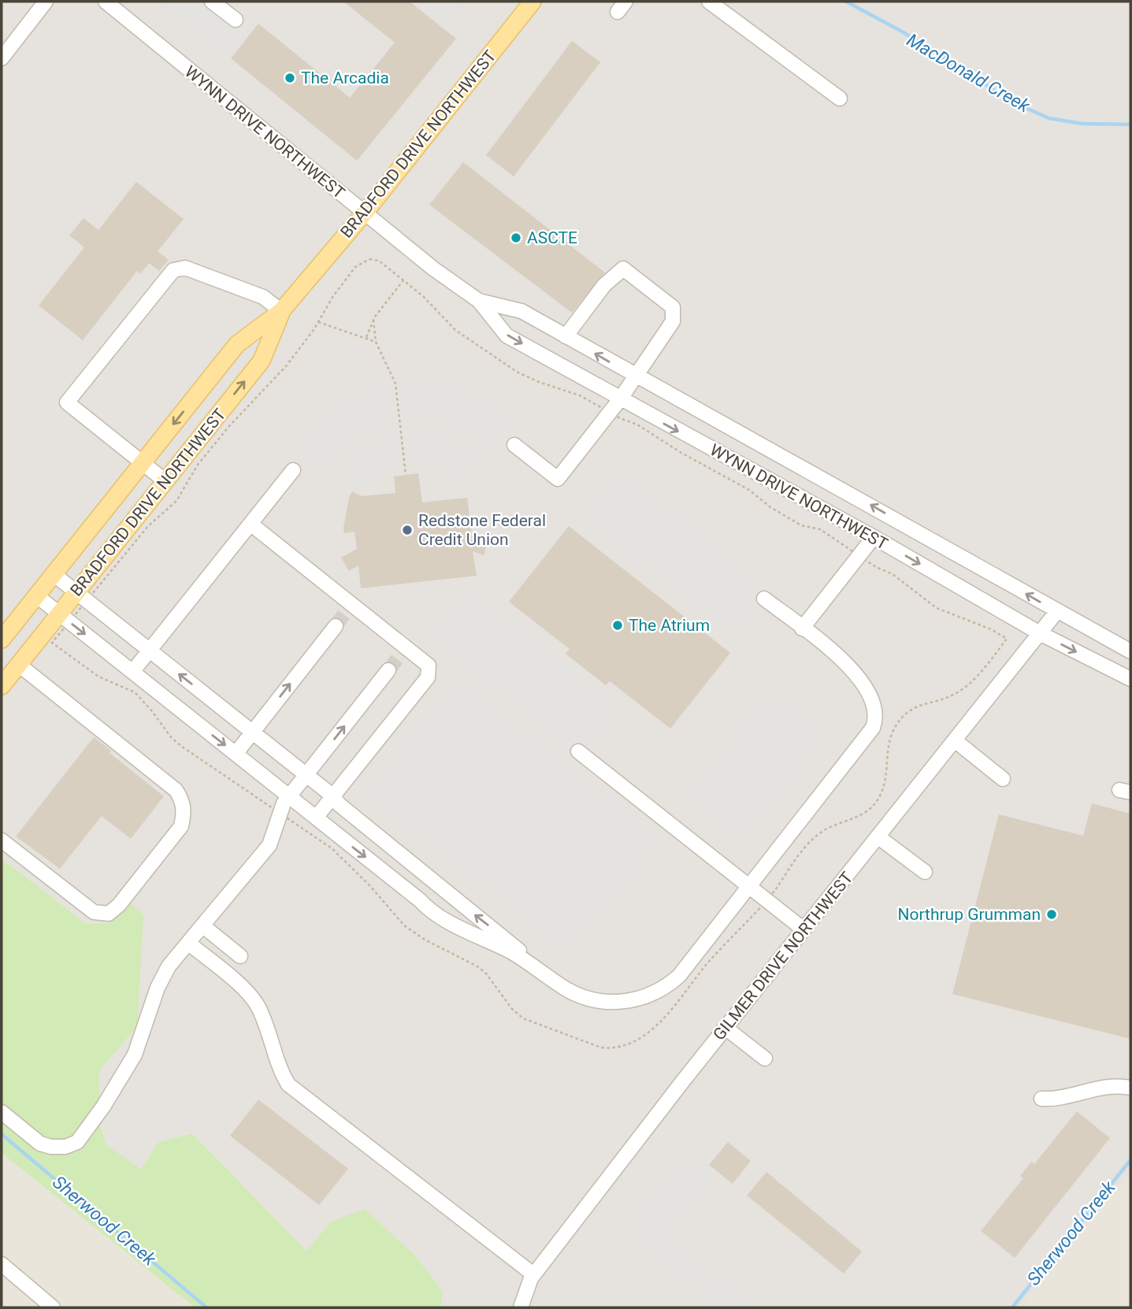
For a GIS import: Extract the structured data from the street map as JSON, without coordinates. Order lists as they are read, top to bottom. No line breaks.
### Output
{"streets":{"main road":["BRADFORD DRIVE NORTHWEST"],"street":["WYNN DRIVE NORTHWEST","GILMER DRIVE NORTHWEST"]},"crossings":[["WYNN DRIVE NORTHWEST","BRADFORD DRIVE NORTHWEST"],["WYNN DRIVE NORTHWEST","GILMER DRIVE NORTHWEST"]],"water":["MacDonald Creek","Sherwood Creek"],"places":["The Arcadia","ASCTE","Redstone Federal Credit Union","The Atrium","Northrup Grumman"]}
